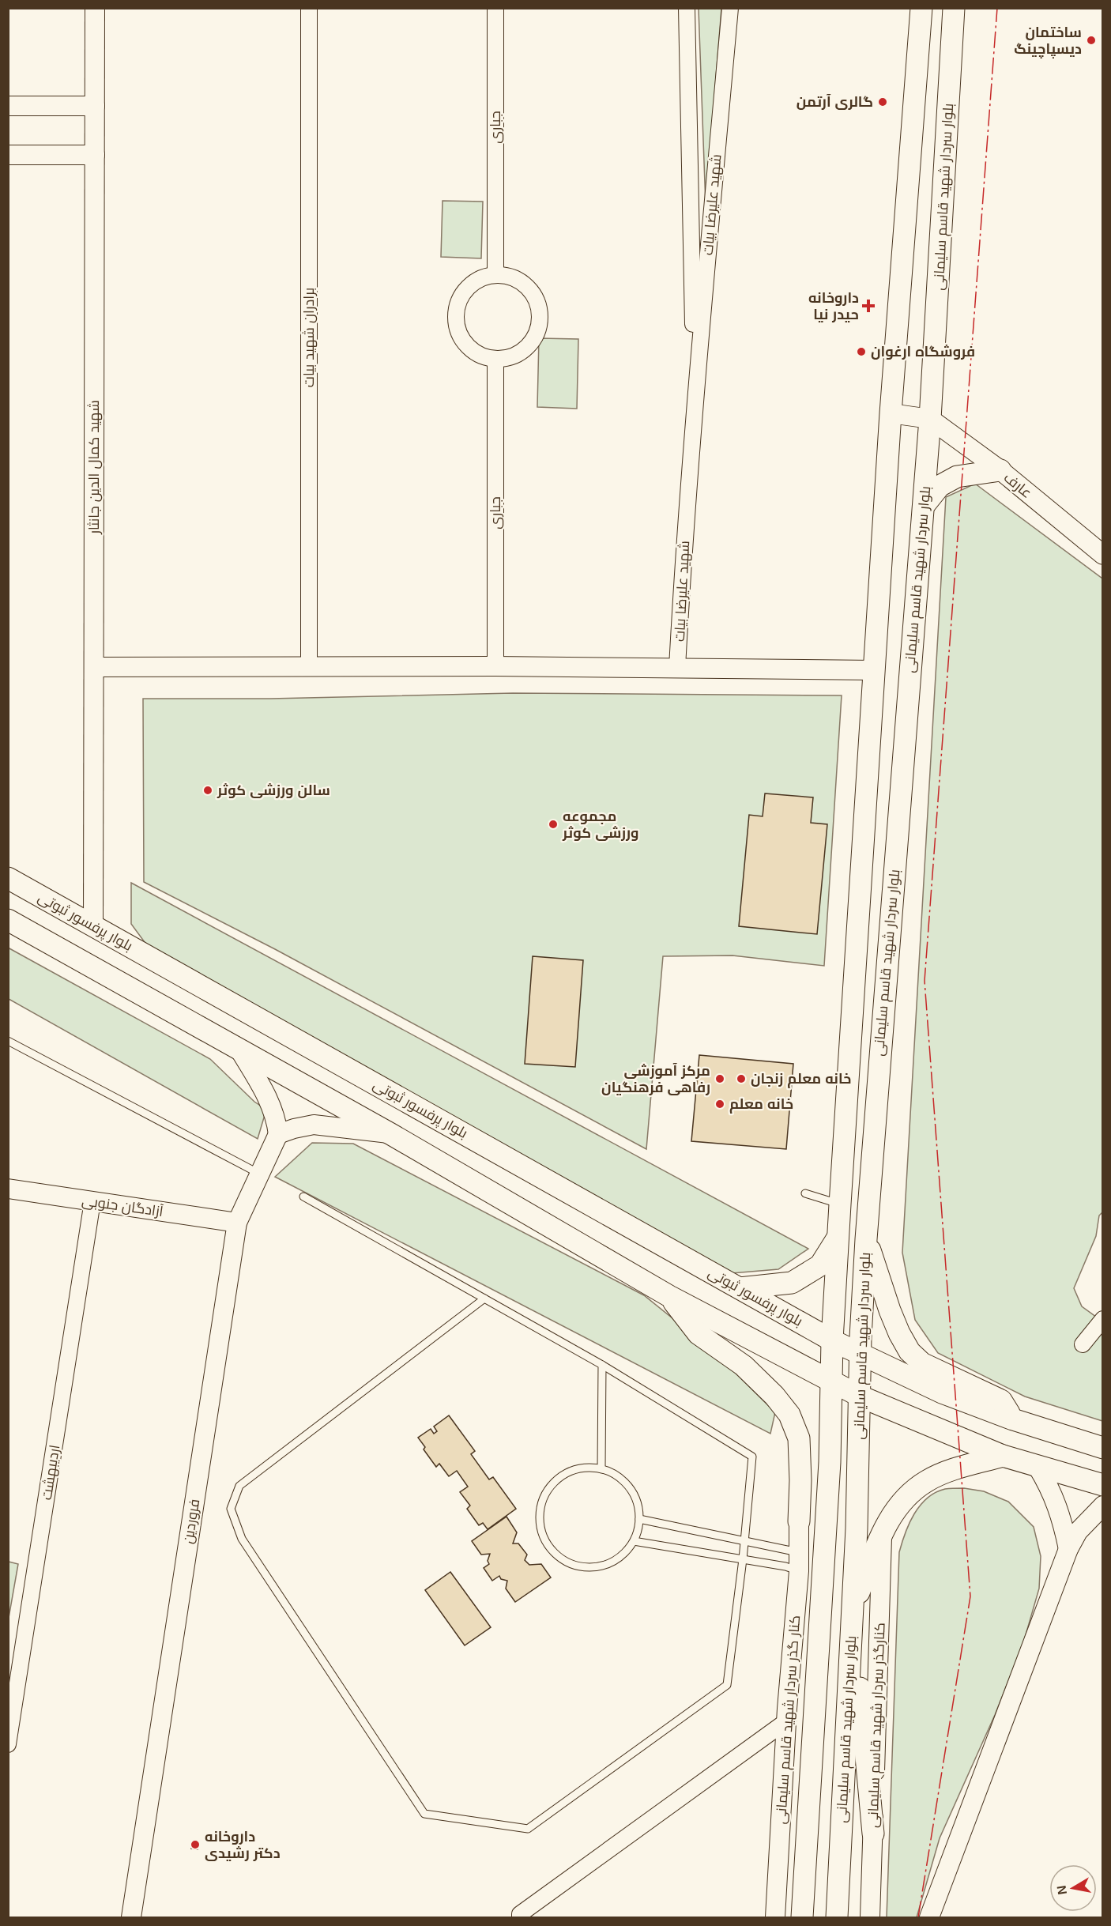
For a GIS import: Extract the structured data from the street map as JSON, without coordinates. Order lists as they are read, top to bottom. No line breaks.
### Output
{"streets":{"main road":["بلوار سردار شهید قاسم سلیمانی","بلوار پرفسور ثبوتی"],"street":["جباری","شهید علیرضا بیات","برادران شهید بیات","شهید کمال الدین جانثار","عارف","آزادگان جنوبی","اردیبهشت","فروردین","کنار گذر سردار شهید قاسم سلیمانی","کنارگذر سردار شهید قاسم سلیمانی"]},"crossings":[["بلوار سردار شهید قاسم سلیمانی","عارف"],["بلوار سردار شهید قاسم سلیمانی","بلوار پرفسور ثبوتی"],["شهید کمال الدین جانثار","بلوار پرفسور ثبوتی"],["آزادگان جنوبی","اردیبهشت"],["آزادگان جنوبی","فروردین"]],"places":{"other":["ساختمان دیسپاچینگ","گالری آرتمن","فروشگاه ارغوان","سالن ورزشی کوثر","مجموعه ورزشی کوثر","مرکز آموزشی رفاهی فرهنگیان","خانه معلم زنجان","خانه معلم","داروخانه دکتر رشیدی"],"health":["داروخانه حیدر نیا"]},"north":"left"}
